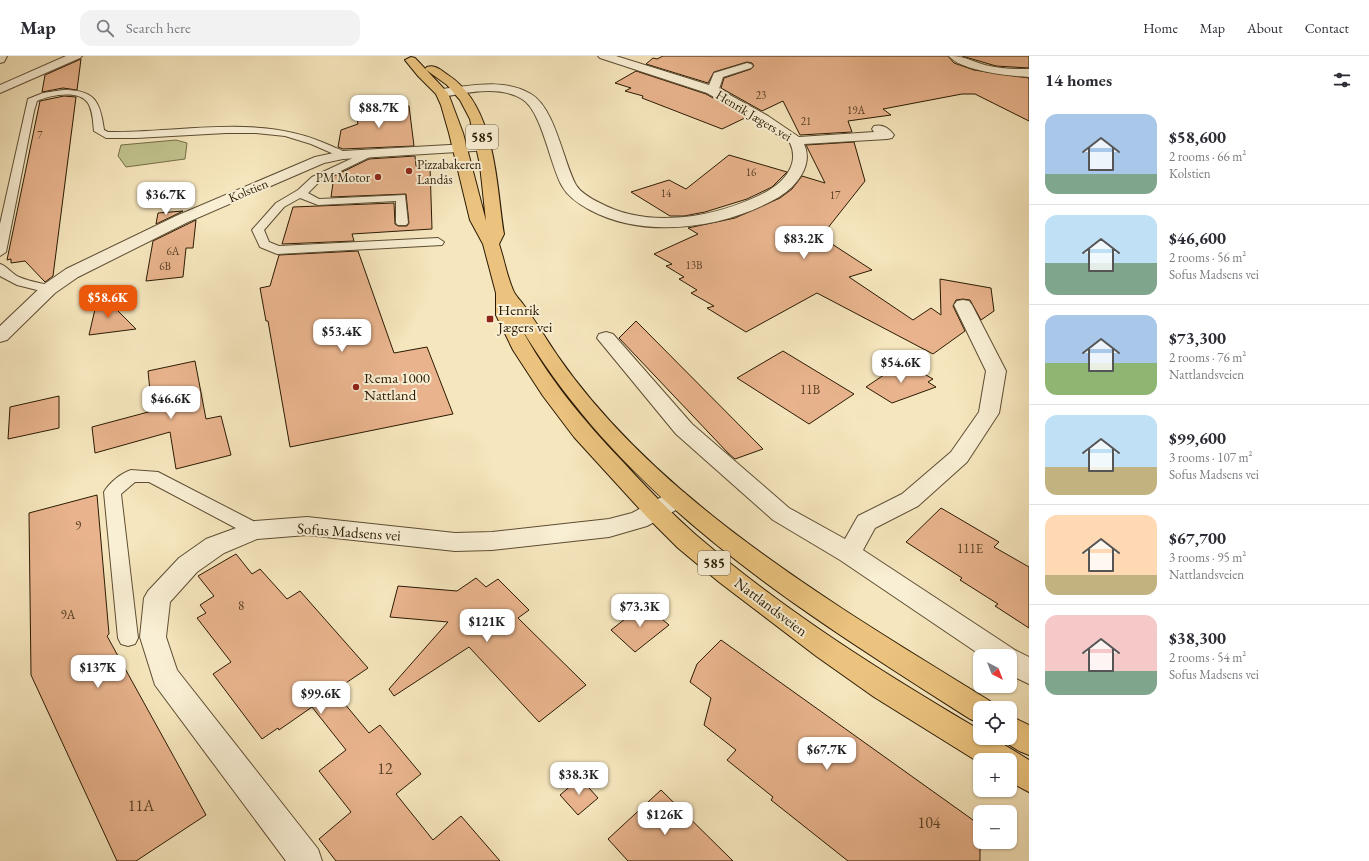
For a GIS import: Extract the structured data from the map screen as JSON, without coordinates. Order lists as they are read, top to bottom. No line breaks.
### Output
{"streets":{"main road":["585","Nattlandsveien"],"street":["Henrik Jægers vei","Kolstien","Sofus Madsens vei"]},"crossings":[["Henrik Jægers vei","Nattlandsveien"],["Kolstien","Nattlandsveien"],["Sofus Madsens vei","Nattlandsveien"]],"places":{"other":["Pizzabakeren Landås","PM Motor","Rema 1000 Nattland"],"transit":["Henrik Jægers vei"]},"house_numbers":["23","19A","21","7","16","14","17","6A","13B","6B","11B","9","111E","8","9A","12","11A","104"],"north":"bottom right","page":{"header":"Map","search":"Search here","nav":["Home","Map","About","Contact"],"heading":"14 homes","price":["$88.7K","$36.7K","$83.2K","$58.6K","$53.4K","$54.6K","$46.6K","$73.3K","$121K","$137K","$99.6K","$67.7K","$38.3K","$126K"],"list":[{"name":"$58,600","note":"2 rooms · 66 m² · Kolstien"},{"name":"$46,600","note":"2 rooms · 56 m² · Sofus Madsens vei"},{"name":"$73,300","note":"2 rooms · 76 m² · Nattlandsveien"},{"name":"$99,600","note":"3 rooms · 107 m² · Sofus Madsens vei"},{"name":"$67,700","note":"3 rooms · 95 m² · Nattlandsveien"},{"name":"$38,300","note":"2 rooms · 54 m² · Sofus Madsens vei"}],"map_buttons":["+","−"]}}
